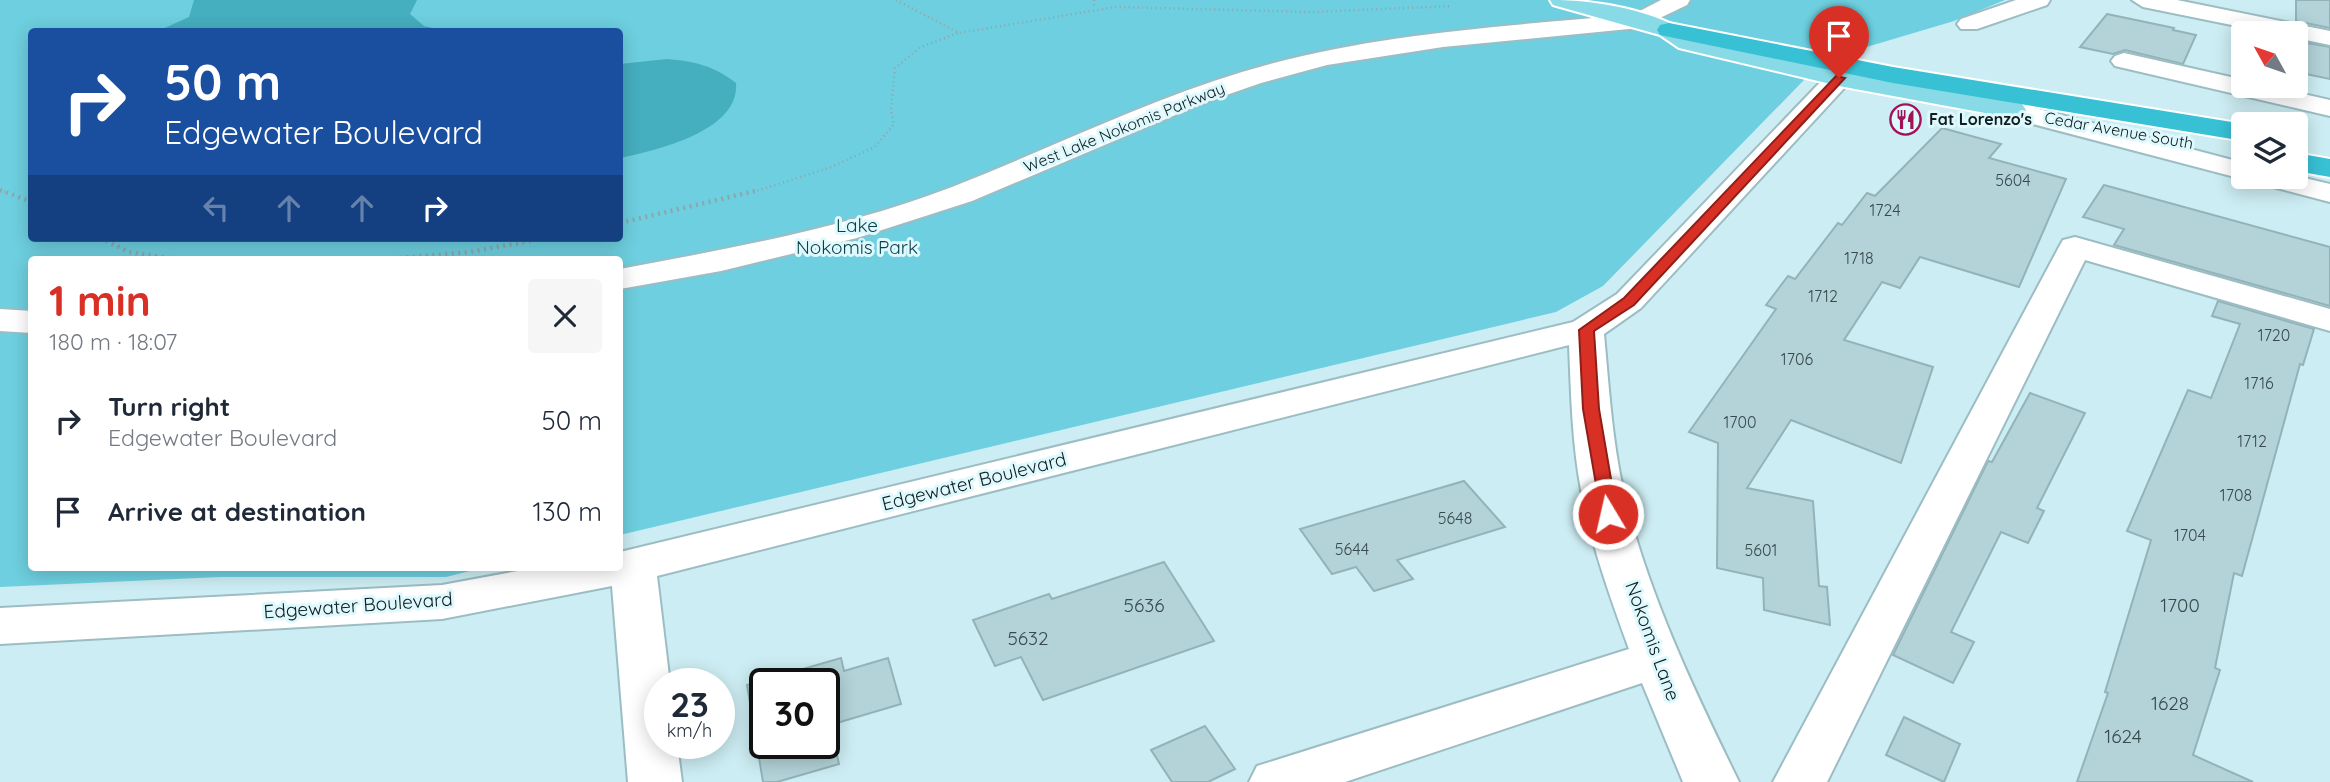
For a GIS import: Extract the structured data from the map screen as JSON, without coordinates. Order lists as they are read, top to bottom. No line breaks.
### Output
{"streets":{"highway":["Cedar Avenue South"],"street":["West Lake Nokomis Parkway","Edgewater Boulevard","Nokomis Lane"]},"crossings":[["West Lake Nokomis Parkway","Cedar Avenue South"],["Cedar Avenue South","Edgewater Boulevard"],["Edgewater Boulevard","Nokomis Lane"]],"parks":["Lake Nokomis Park"],"places":{"restaurant":["Fat Lorenzo's"]},"house_numbers":["5604","1724","1718","1712","1720","1706","1716","1700","1712","1708","5648","1704","5644","5601","5636","1700","5632","1628","1624"],"north":"top left","page":{"turn":["50 m","Edgewater Boulevard"],"heading":["1 min","180 m · 18:07"],"list":[{"name":"Turn right","note":"Edgewater Boulevard","value":"50 m"},{"name":"Arrive at destination","value":"130 m"}],"speed":"23 km/h","limit":"30"}}
